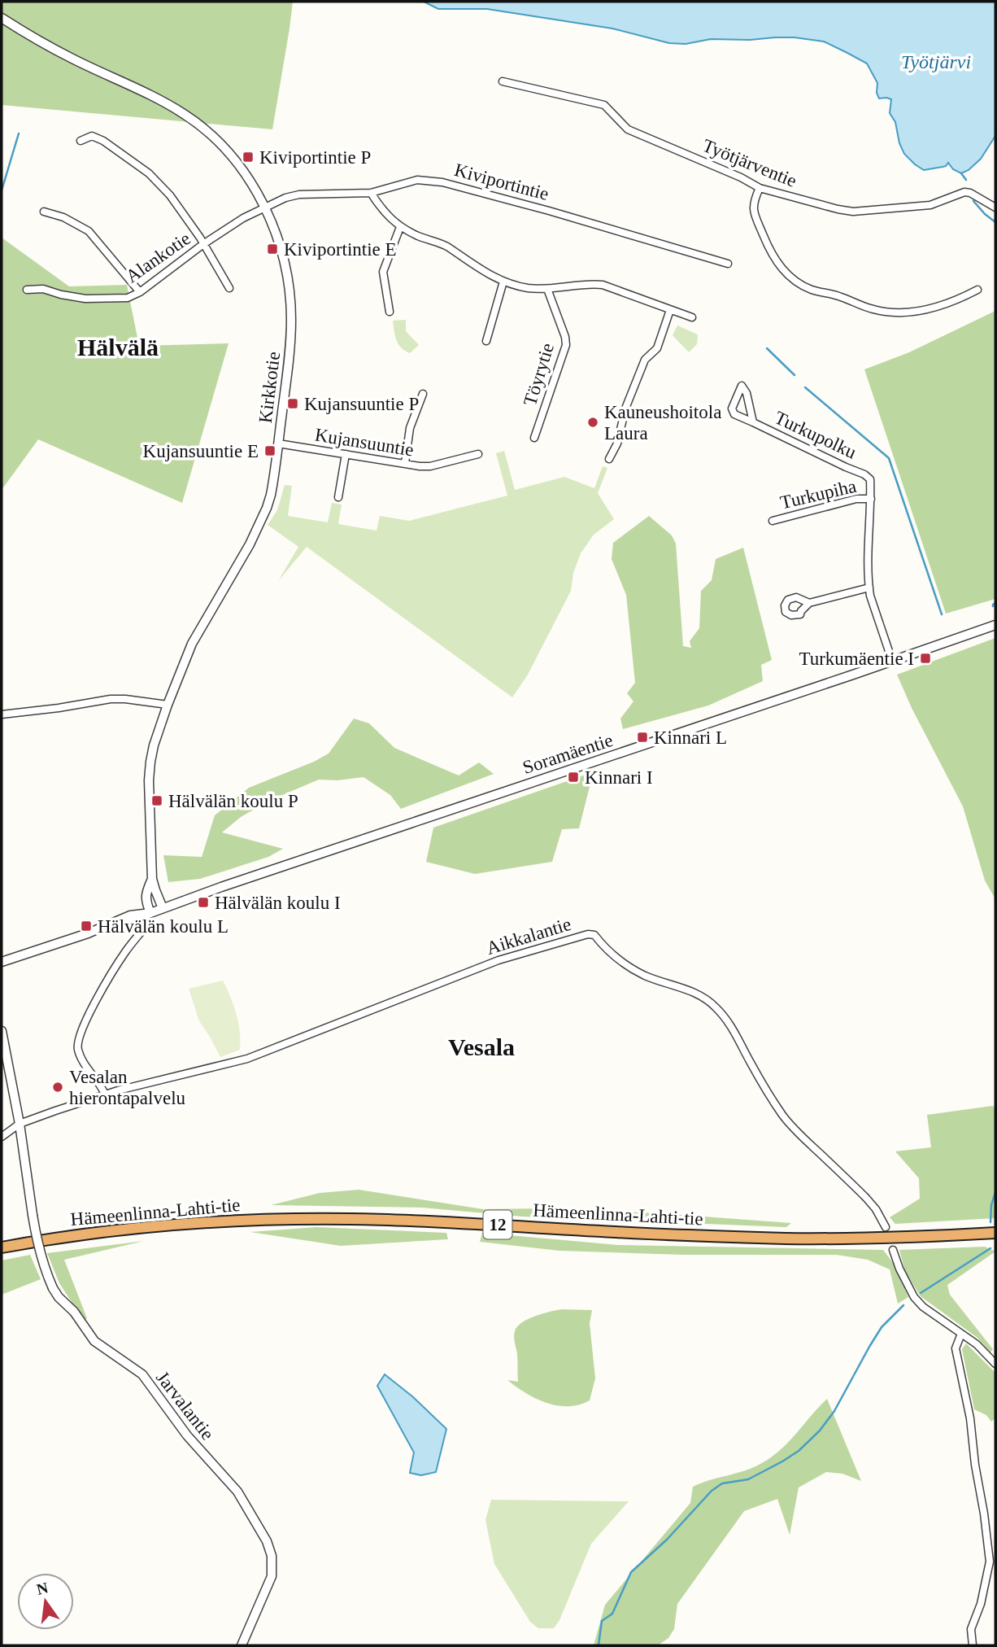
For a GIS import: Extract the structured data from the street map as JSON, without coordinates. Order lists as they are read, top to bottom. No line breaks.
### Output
{"streets":{"highway":["Hämeenlinna-Lahti-tie","12"],"street":["Työtjärventie","Kiviportintie","Alankotie","Töyrytie","Kirkkotie","Turkupolku","Kujansuuntie","Turkupiha","Soramäentie","Aikkalantie","Jarvalantie"]},"crossings":[["Kiviportintie","Alankotie"],["Kiviportintie","Kirkkotie"],["Alankotie","Kirkkotie"],["Kirkkotie","Kujansuuntie"],["Kirkkotie","Soramäentie"],["Turkupolku","Turkupiha"],["Aikkalantie","Jarvalantie"]],"districts":["Hälvälä","Vesala"],"water":["Työtjärvi"],"places":{"transit":["Kiviportintie P","Kiviportintie E","Kujansuuntie P","Kujansuuntie E","Turkumäentie I","Kinnari L","Kinnari I","Hälvälän koulu P","Hälvälän koulu I","Hälvälän koulu L"],"other":["Kauneushoitola Laura","Vesalan hierontapalvelu"]},"north":"top"}
